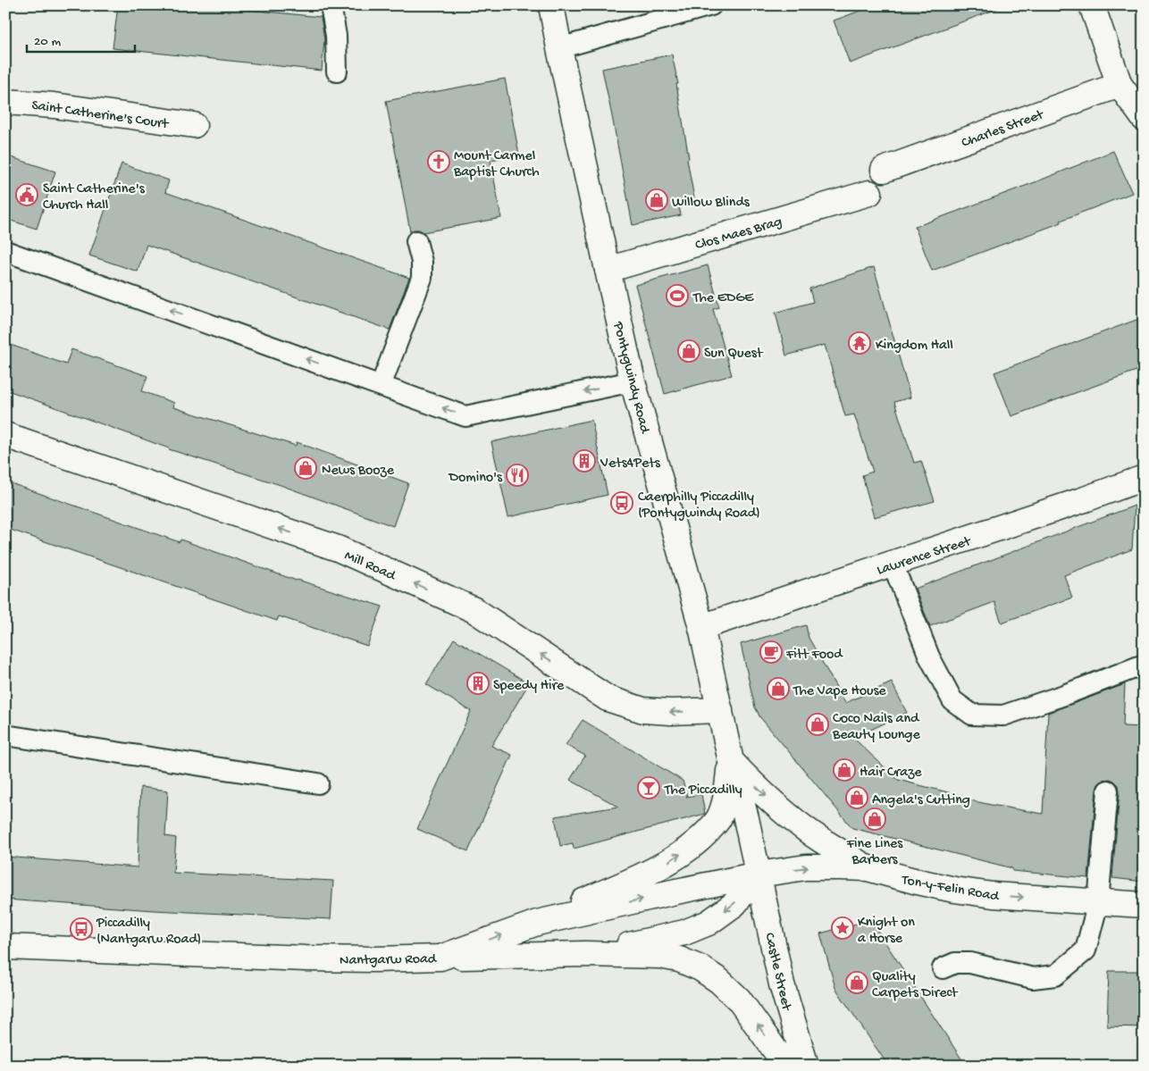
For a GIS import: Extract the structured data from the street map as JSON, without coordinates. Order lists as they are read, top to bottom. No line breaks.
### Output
{"streets":{"main road":["Saint Catherine's Court","Charles Street","Clos Maes Brag","Pontygwindy Road","Lawrence Street","Mill Road","Ton-y-Felin Road","Nantgarw Road","Castle Street"]},"crossings":[["Clos Maes Brag","Pontygwindy Road"],["Pontygwindy Road","Lawrence Street"],["Pontygwindy Road","Mill Road"],["Pontygwindy Road","Ton-y-Felin Road"],["Pontygwindy Road","Nantgarw Road"],["Pontygwindy Road","Castle Street"],["Ton-y-Felin Road","Nantgarw Road"],["Ton-y-Felin Road","Castle Street"],["Nantgarw Road","Castle Street"]],"one_way":["Mill Road","Ton-y-Felin Road"],"places":{"church":["Mount Carmel Baptist Church"],"public building":["Saint Catherine's Church Hall"],"shop":["Willow Blinds","Sun Quest","News Booze","The Vape House","Coco Nails and Beauty Lounge","Hair Craze","Angela's Cutting","Fine Lines Barbers","Quality Carpets Direct"],"sports":["The EDGE"],"temple":["Kingdom Hall"],"building":["Vets4Pets","Speedy Hire"],"restaurant":["Domino's"],"bus stop":["Caerphilly Piccadilly (Pontygwindy Road)","Piccadilly (Nantgarw Road)"],"cafe":["Fitt Food"],"bar":["The Piccadilly"],"place":["Knight on a Horse"]},"scale_bar":"20 m"}
